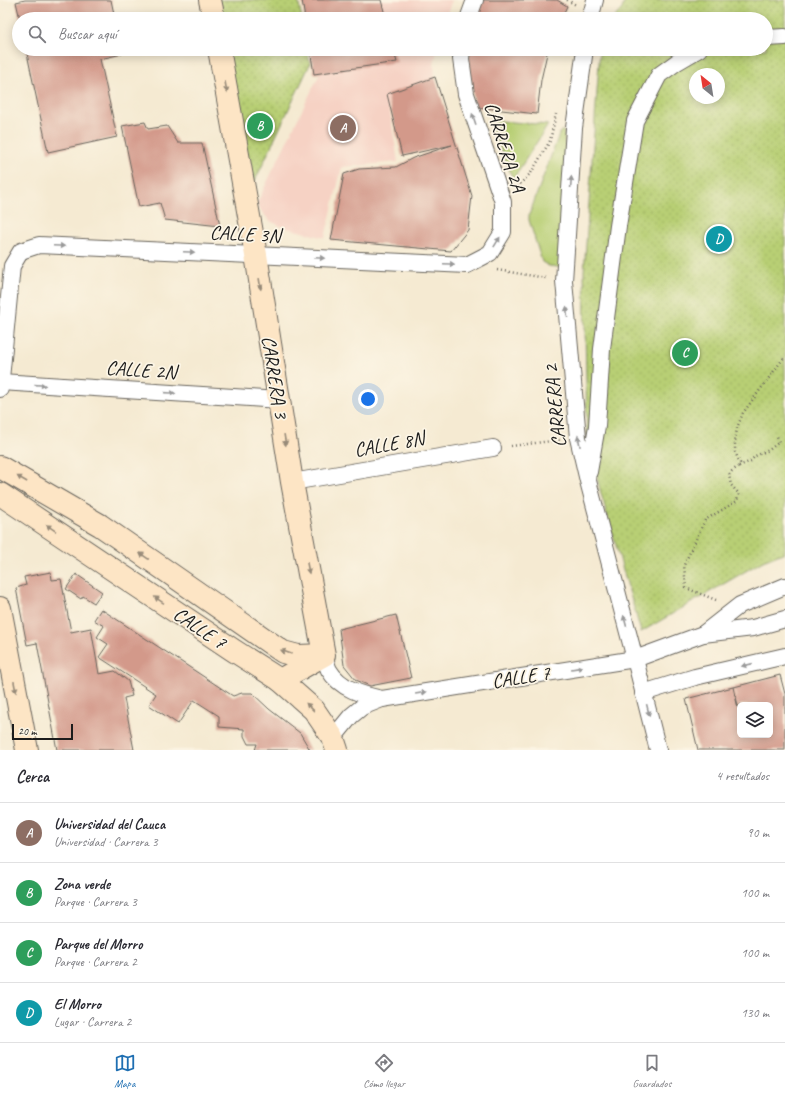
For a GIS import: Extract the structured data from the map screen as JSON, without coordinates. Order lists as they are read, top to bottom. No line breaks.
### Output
{"streets":{"main road":["CARRERA 3","CALLE 7"],"street":["CARRERA 2A","CALLE 3N","CALLE 2N","CARRERA 2","CALLE 8N"]},"crossings":[["CARRERA 2A","CALLE 3N"],["CALLE 3N","CALLE 2N"],["CALLE 3N","CARRERA 3"],["CALLE 2N","CARRERA 3"],["CARRERA 3","CALLE 8N"],["CARRERA 3","CALLE 7"],["CARRERA 2","CALLE 7"]],"one_way":["CALLE 3N","CALLE 2N","CARRERA 3"],"scale_bar":"20 m","north":"top left","page":{"search":"Buscar aquí","pins":["B","A","D","C"],"scale":"20 m","heading":["Cerca","4 resultados"],"list":[{"mark":"A","name":"Universidad del Cauca","note":"Universidad · Carrera 3","value":"90 m"},{"mark":"B","name":"Zona verde","note":"Parque · Carrera 3","value":"100 m"},{"mark":"C","name":"Parque del Morro","note":"Parque · Carrera 2","value":"100 m"},{"mark":"D","name":"El Morro","note":"Lugar · Carrera 2","value":"130 m"}],"nav":["Mapa","Cómo llegar","Guardados"]}}
